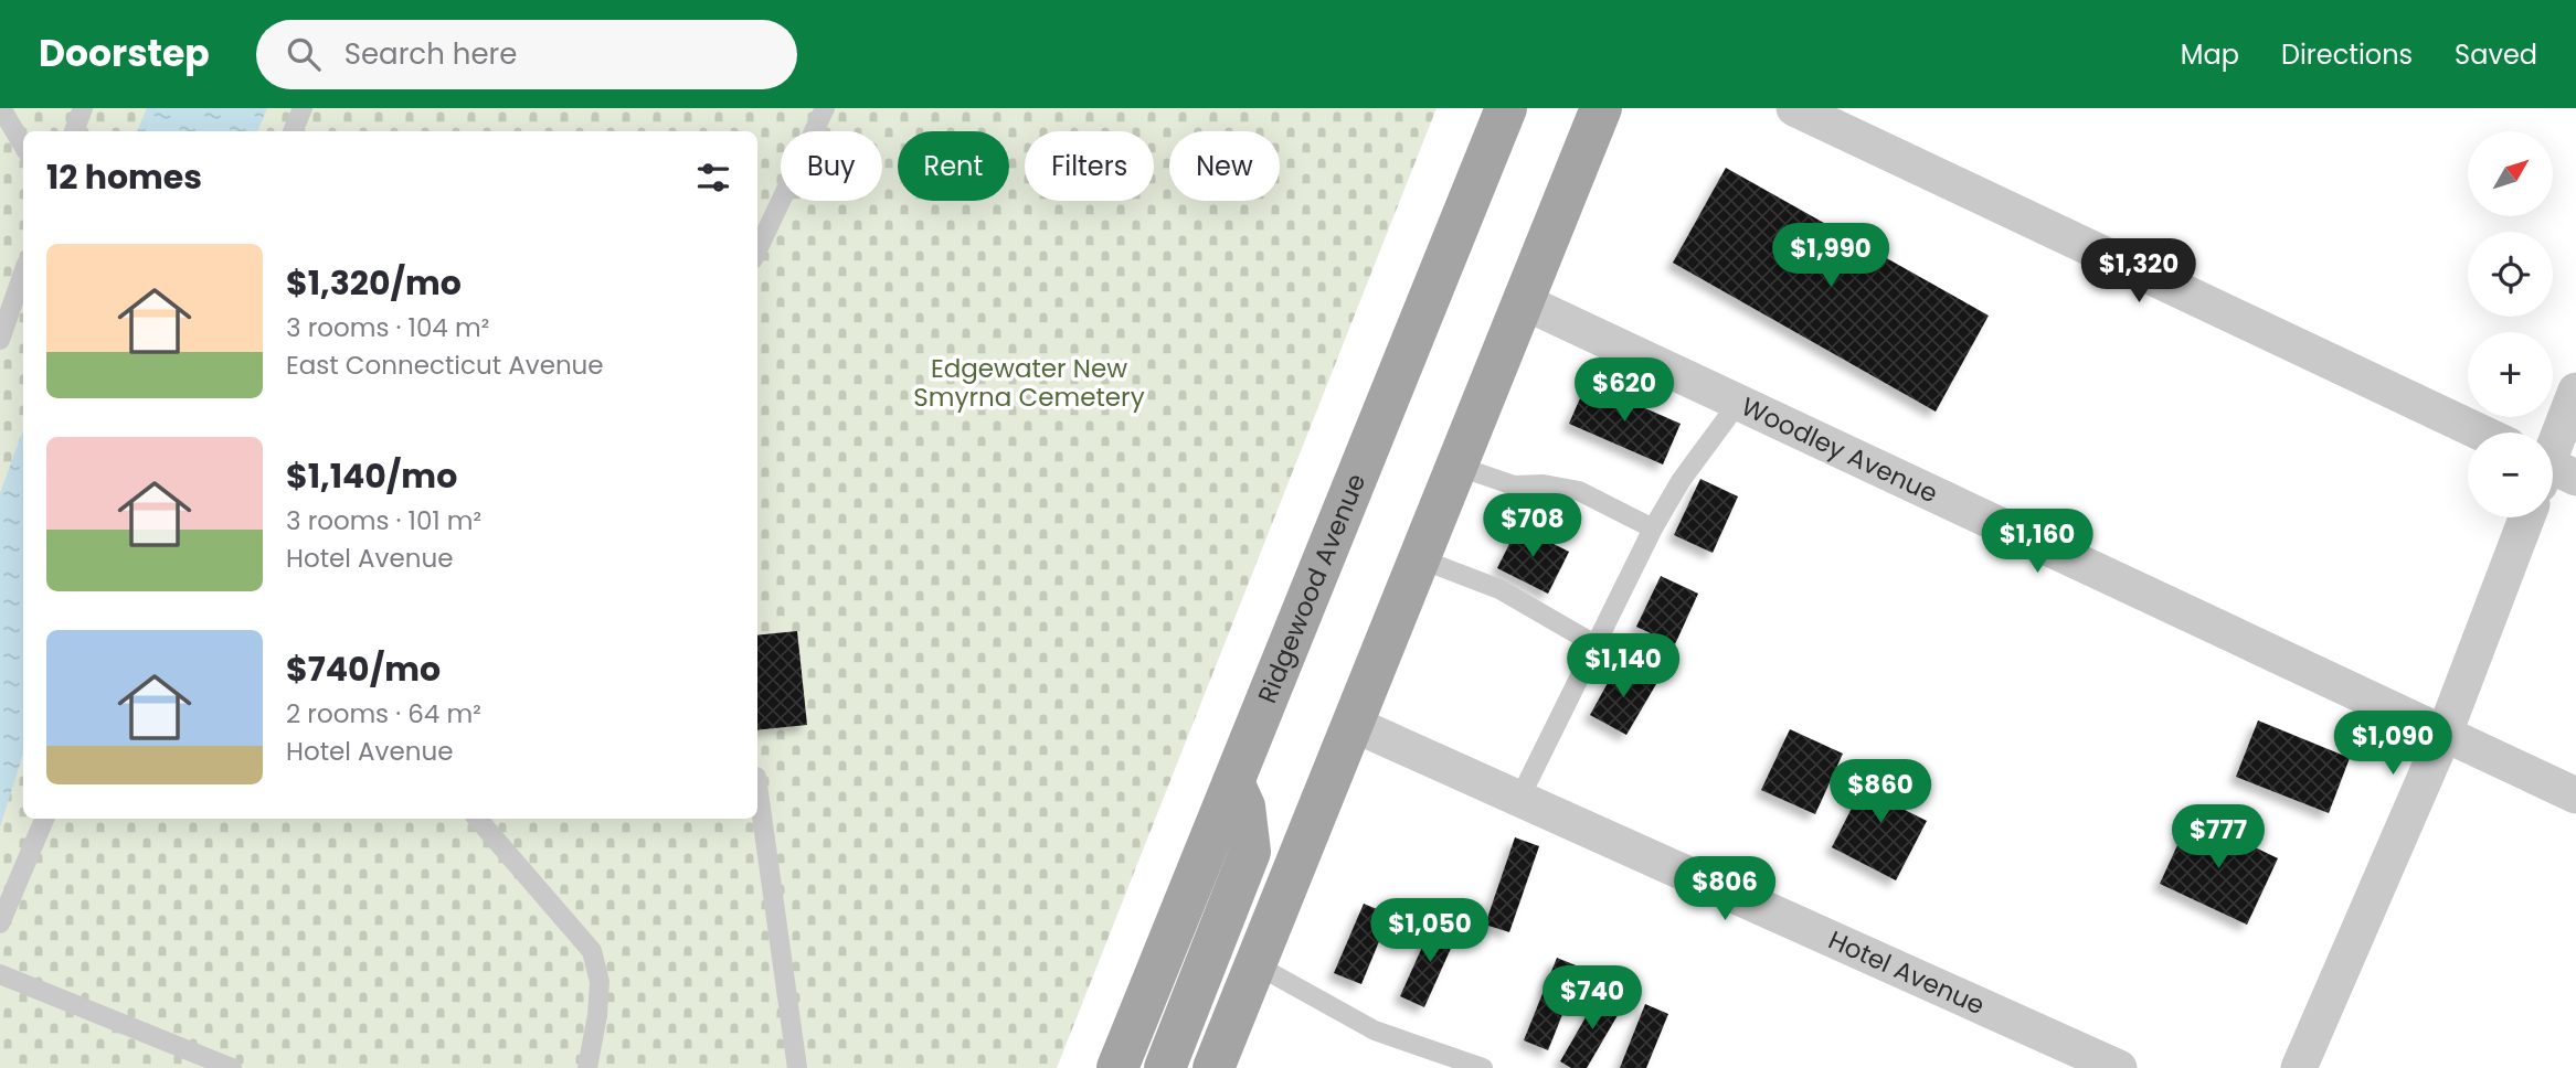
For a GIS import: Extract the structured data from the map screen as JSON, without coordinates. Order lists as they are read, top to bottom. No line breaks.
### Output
{"streets":{"main road":["Ridgewood Avenue"],"street":["Woodley Avenue","Hotel Avenue"]},"parks":["Edgewater New Smyrna Cemetery"],"north":"top right","page":{"header":"Doorstep","search":"Search here","nav":["Map","Directions","Saved"],"map_buttons":["+","−"],"chip":["Buy","Rent","Filters","New"],"heading":"12 homes","price":["$1,990","$1,320","$620","$708","$1,160","$1,140","$1,090","$860","$777","$806","$1,050","$740"],"list":[{"name":"$1,320/mo","note":"3 rooms · 104 m² · East Connecticut Avenue"},{"name":"$1,140/mo","note":"3 rooms · 101 m² · Hotel Avenue"},{"name":"$740/mo","note":"2 rooms · 64 m² · Hotel Avenue"}]}}
